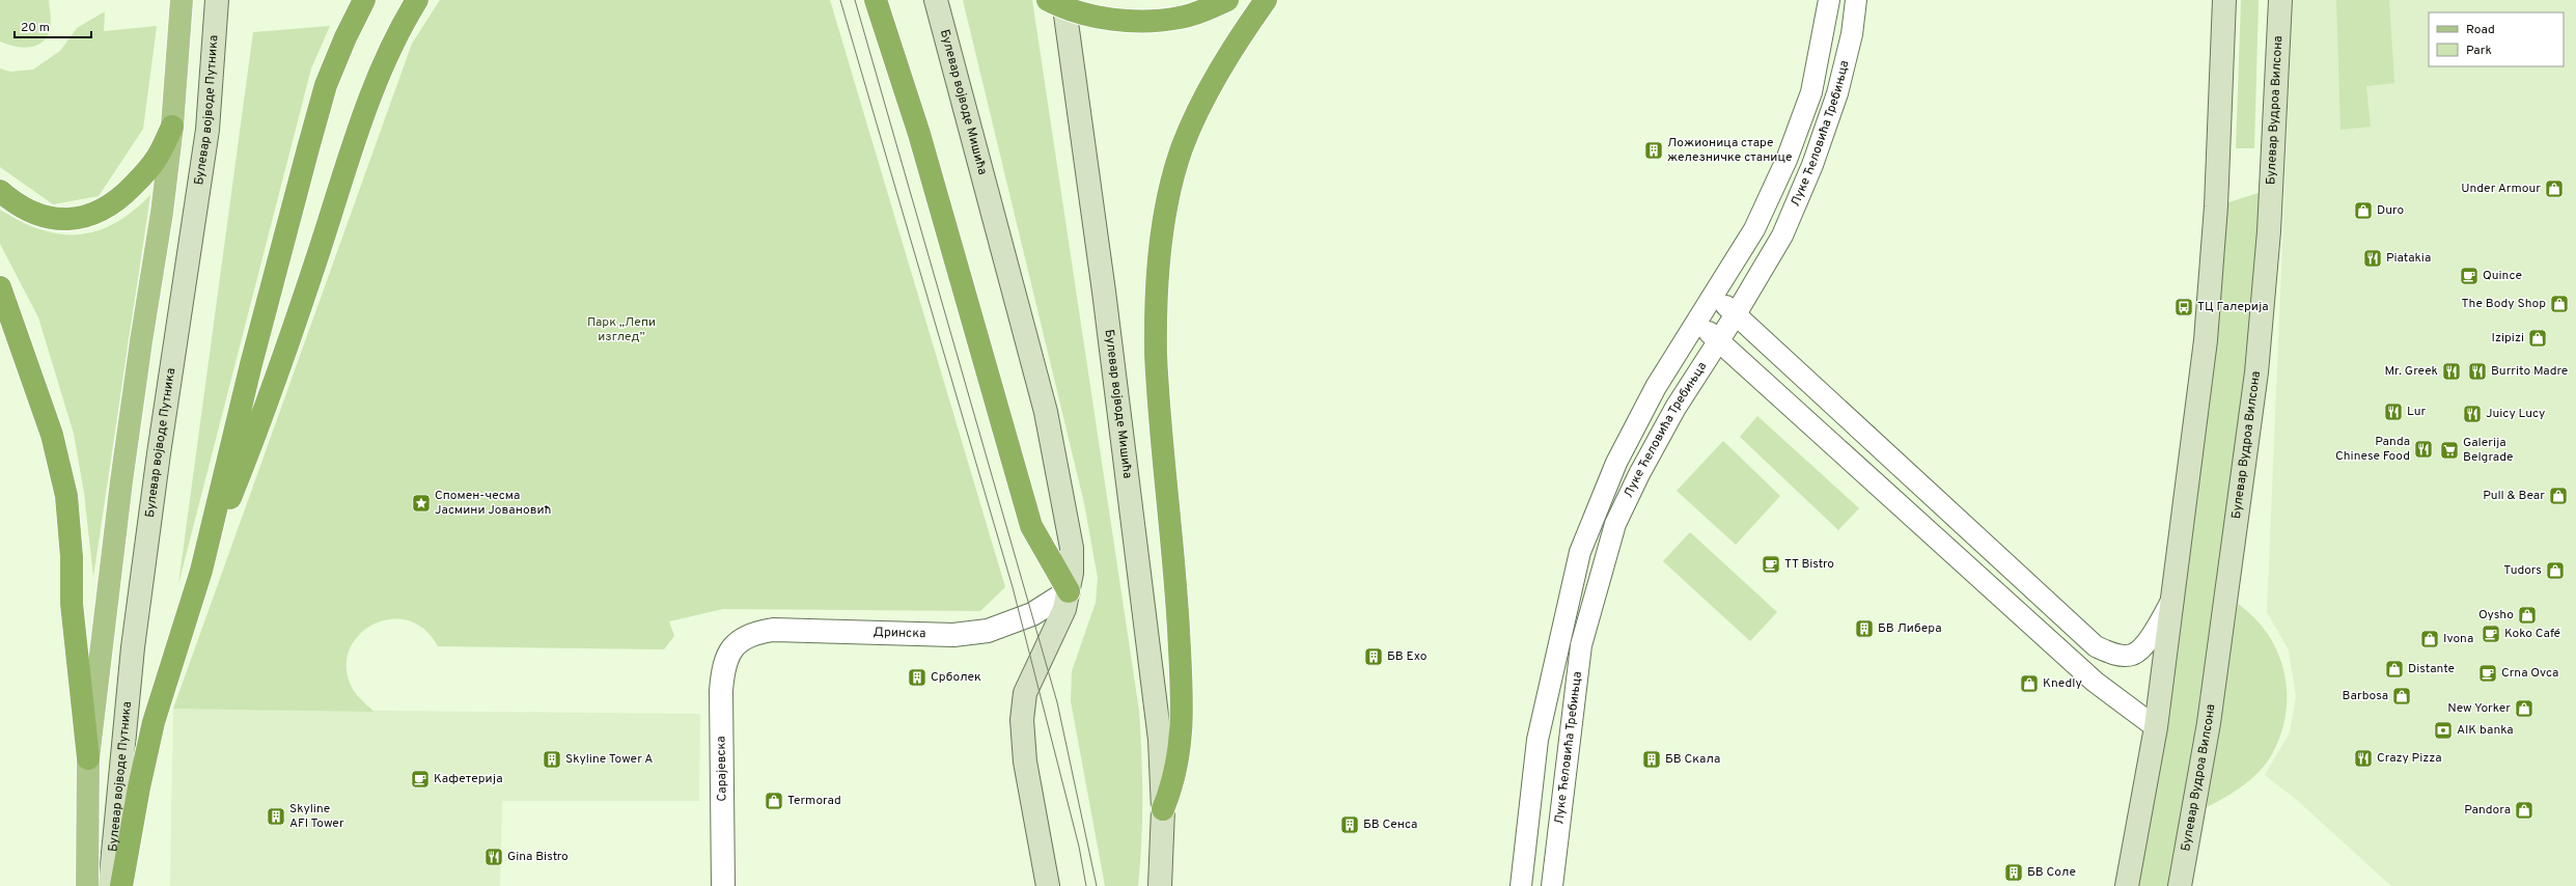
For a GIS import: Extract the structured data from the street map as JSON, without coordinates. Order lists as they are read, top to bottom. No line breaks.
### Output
{"streets":{"main road":["Булевар војводе Мишића","Булевар војводе Путника","Булевар Вудроа Вилсона"],"street":["Луке Ћеловића Требињца","Дринска","Сарајевска"]},"crossings":[["Булевар војводе Мишића","Дринска"],["Дринска","Сарајевска"]],"parks":["Парк „Лепи изглед”"],"places":{"building":["Ложионица старе железничке станице","БВ Либера","БВ Ехо","Срболек","Skyline Tower A","БВ Скала","Skyline AFI Tower","БВ Сенса","БВ Соле"],"shop":["Under Armour","Duro","The Body Shop","Izipizi","Pull & Bear","Tudors","Oysho","Ivona","Distante","Knedly","Barbosa","New Yorker","Termorad","Pandora"],"restaurant":["Piatakia","Mr. Greek","Burrito Madre","Lur","Juicy Lucy","Panda Chinese Food","Crazy Pizza","Gina Bistro"],"cafe":["Quince","TT Bistro","Koko Café","Crna Ovca","Кафетерија"],"bus stop":["ТЦ Галерија"],"supermarket":["Galerija Belgrade"],"place":["Спомен-чесма Јасмини Јовановић"],"bank":["AIK banka"]},"legend":["Road","Park"],"scale_bar":"20 m"}
